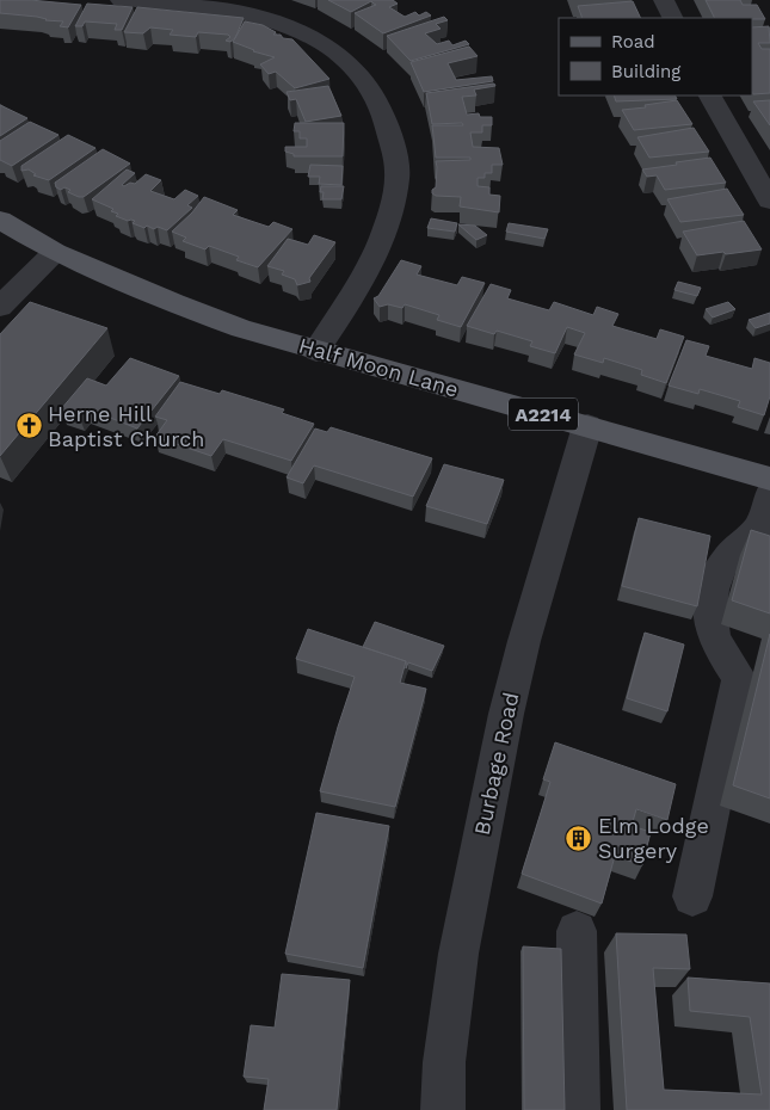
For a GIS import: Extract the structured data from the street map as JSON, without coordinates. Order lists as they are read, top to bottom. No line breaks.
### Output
{"streets":{"main road":["Half Moon Lane","A2214"],"street":["Burbage Road"]},"crossings":[["Half Moon Lane","Burbage Road"]],"places":{"church":["Herne Hill Baptist Church"],"building":["Elm Lodge Surgery"]},"legend":["Road","Building"]}
